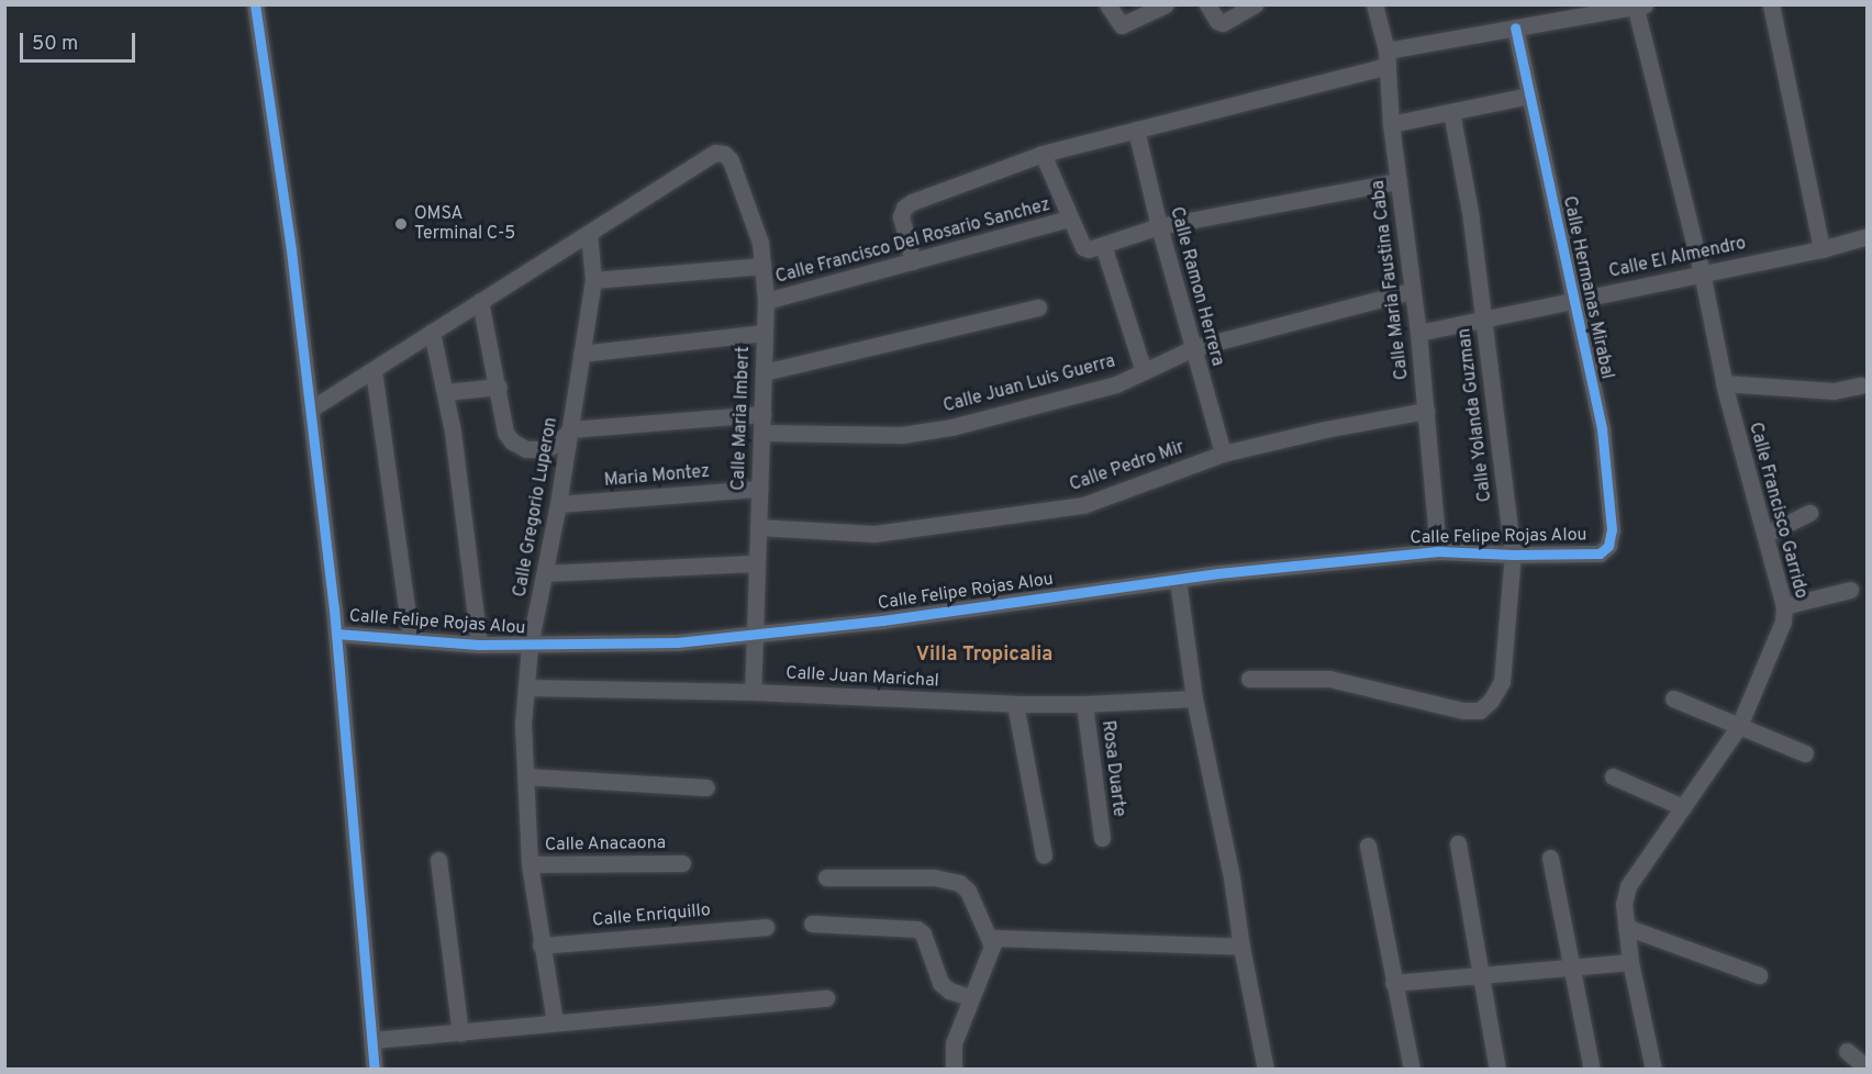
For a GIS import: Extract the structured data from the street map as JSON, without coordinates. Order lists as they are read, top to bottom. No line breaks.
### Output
{"streets":{"street":["Calle Francisco Del Rosario Sanchez","Calle El Almendro","Calle Maria Faustina Caba","Calle Ramon Herrera","Calle Hermanas Mirabal","Calle Juan Luis Guerra","Calle Yolanda Guzman","Calle Maria Imbert","Calle Pedro Mir","Maria Montez","Calle Gregorio Luperon","Calle Francisco Garrido","Calle Felipe Rojas Alou","Calle Juan Marichal","Rosa Duarte","Calle Anacaona","Calle Enriquillo"]},"crossings":[["Calle Francisco Del Rosario Sanchez","Calle Maria Imbert"],["Calle El Almendro","Calle Maria Faustina Caba"],["Calle El Almendro","Calle Hermanas Mirabal"],["Calle El Almendro","Calle Yolanda Guzman"],["Calle El Almendro","Calle Francisco Garrido"],["Calle Maria Faustina Caba","Calle Juan Luis Guerra"],["Calle Maria Faustina Caba","Calle Pedro Mir"],["Calle Maria Faustina Caba","Calle Felipe Rojas Alou"],["Calle Ramon Herrera","Calle Juan Luis Guerra"],["Calle Ramon Herrera","Calle Pedro Mir"],["Calle Hermanas Mirabal","Calle Felipe Rojas Alou"],["Calle Juan Luis Guerra","Calle Maria Imbert"],["Calle Yolanda Guzman","Calle Felipe Rojas Alou"],["Calle Maria Imbert","Calle Pedro Mir"],["Calle Maria Imbert","Maria Montez"],["Calle Maria Imbert","Calle Gregorio Luperon"],["Calle Maria Imbert","Calle Felipe Rojas Alou"],["Calle Maria Imbert","Calle Juan Marichal"],["Maria Montez","Calle Gregorio Luperon"],["Calle Gregorio Luperon","Calle Felipe Rojas Alou"],["Calle Gregorio Luperon","Calle Juan Marichal"],["Calle Gregorio Luperon","Calle Anacaona"],["Calle Gregorio Luperon","Calle Enriquillo"],["Calle Juan Marichal","Rosa Duarte"]],"districts":["Villa Tropicalia"],"places":["OMSA Terminal C-5"],"scale_bar":"50 m"}
